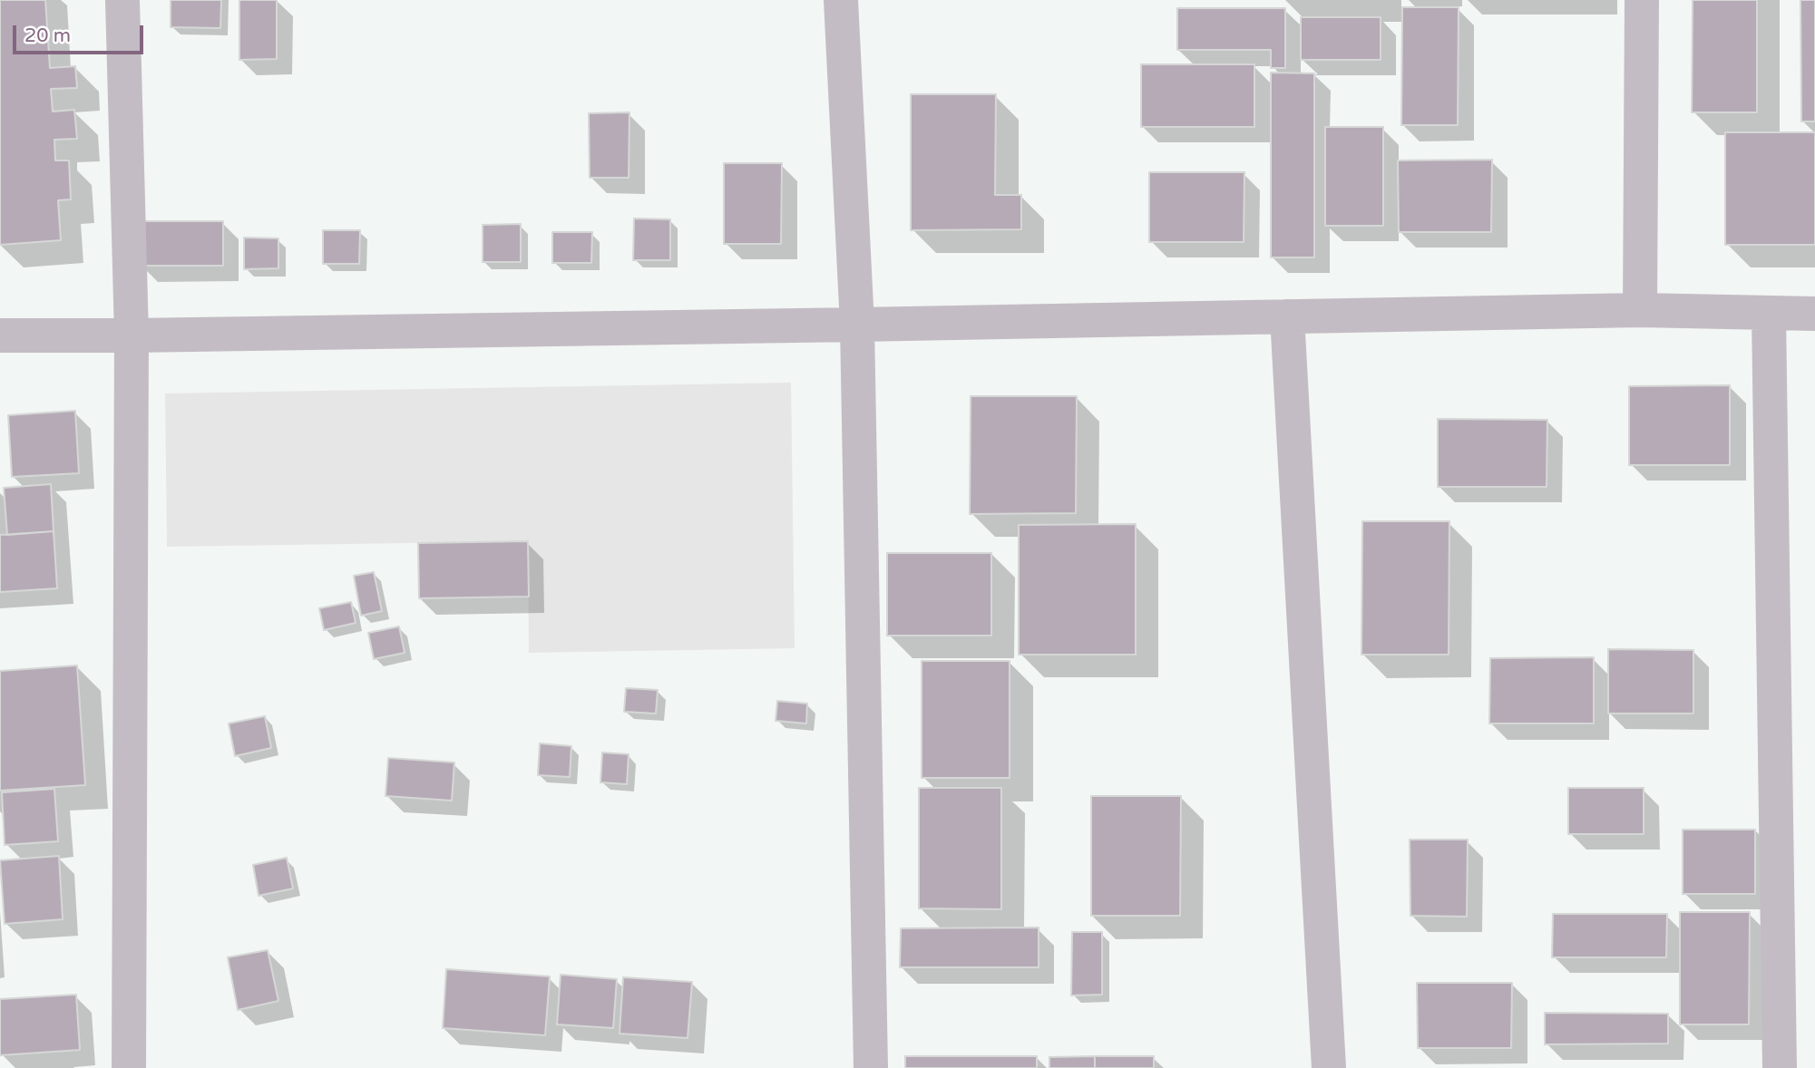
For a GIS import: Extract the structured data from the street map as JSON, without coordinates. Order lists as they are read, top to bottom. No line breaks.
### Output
{"scale_bar":"20 m"}
